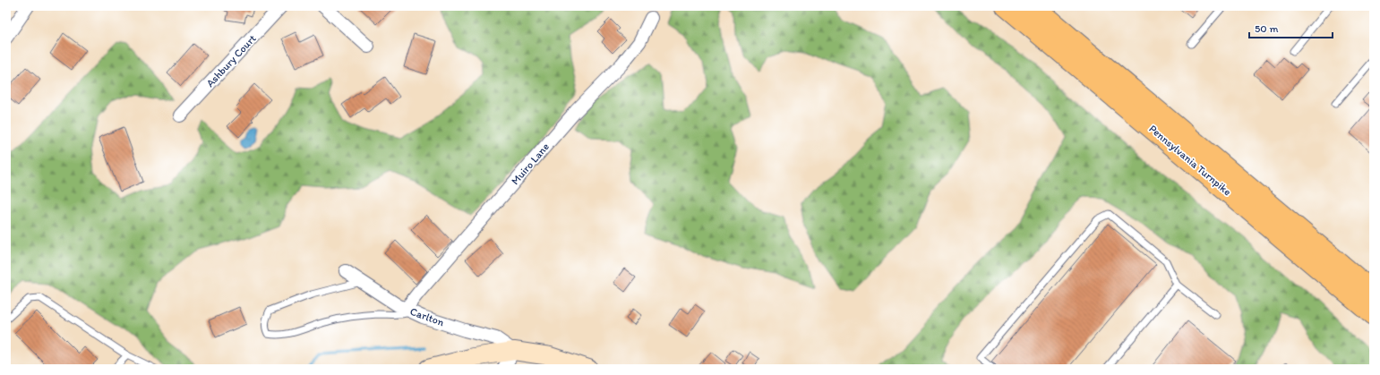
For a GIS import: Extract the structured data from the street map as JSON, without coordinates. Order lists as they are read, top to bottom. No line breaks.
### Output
{"streets":{"highway":["Pennsylvania Turnpike"],"street":["Ashbury Court","Muiro Lane","Carlton"]},"crossings":[["Muiro Lane","Carlton"]],"scale_bar":"50 m"}
